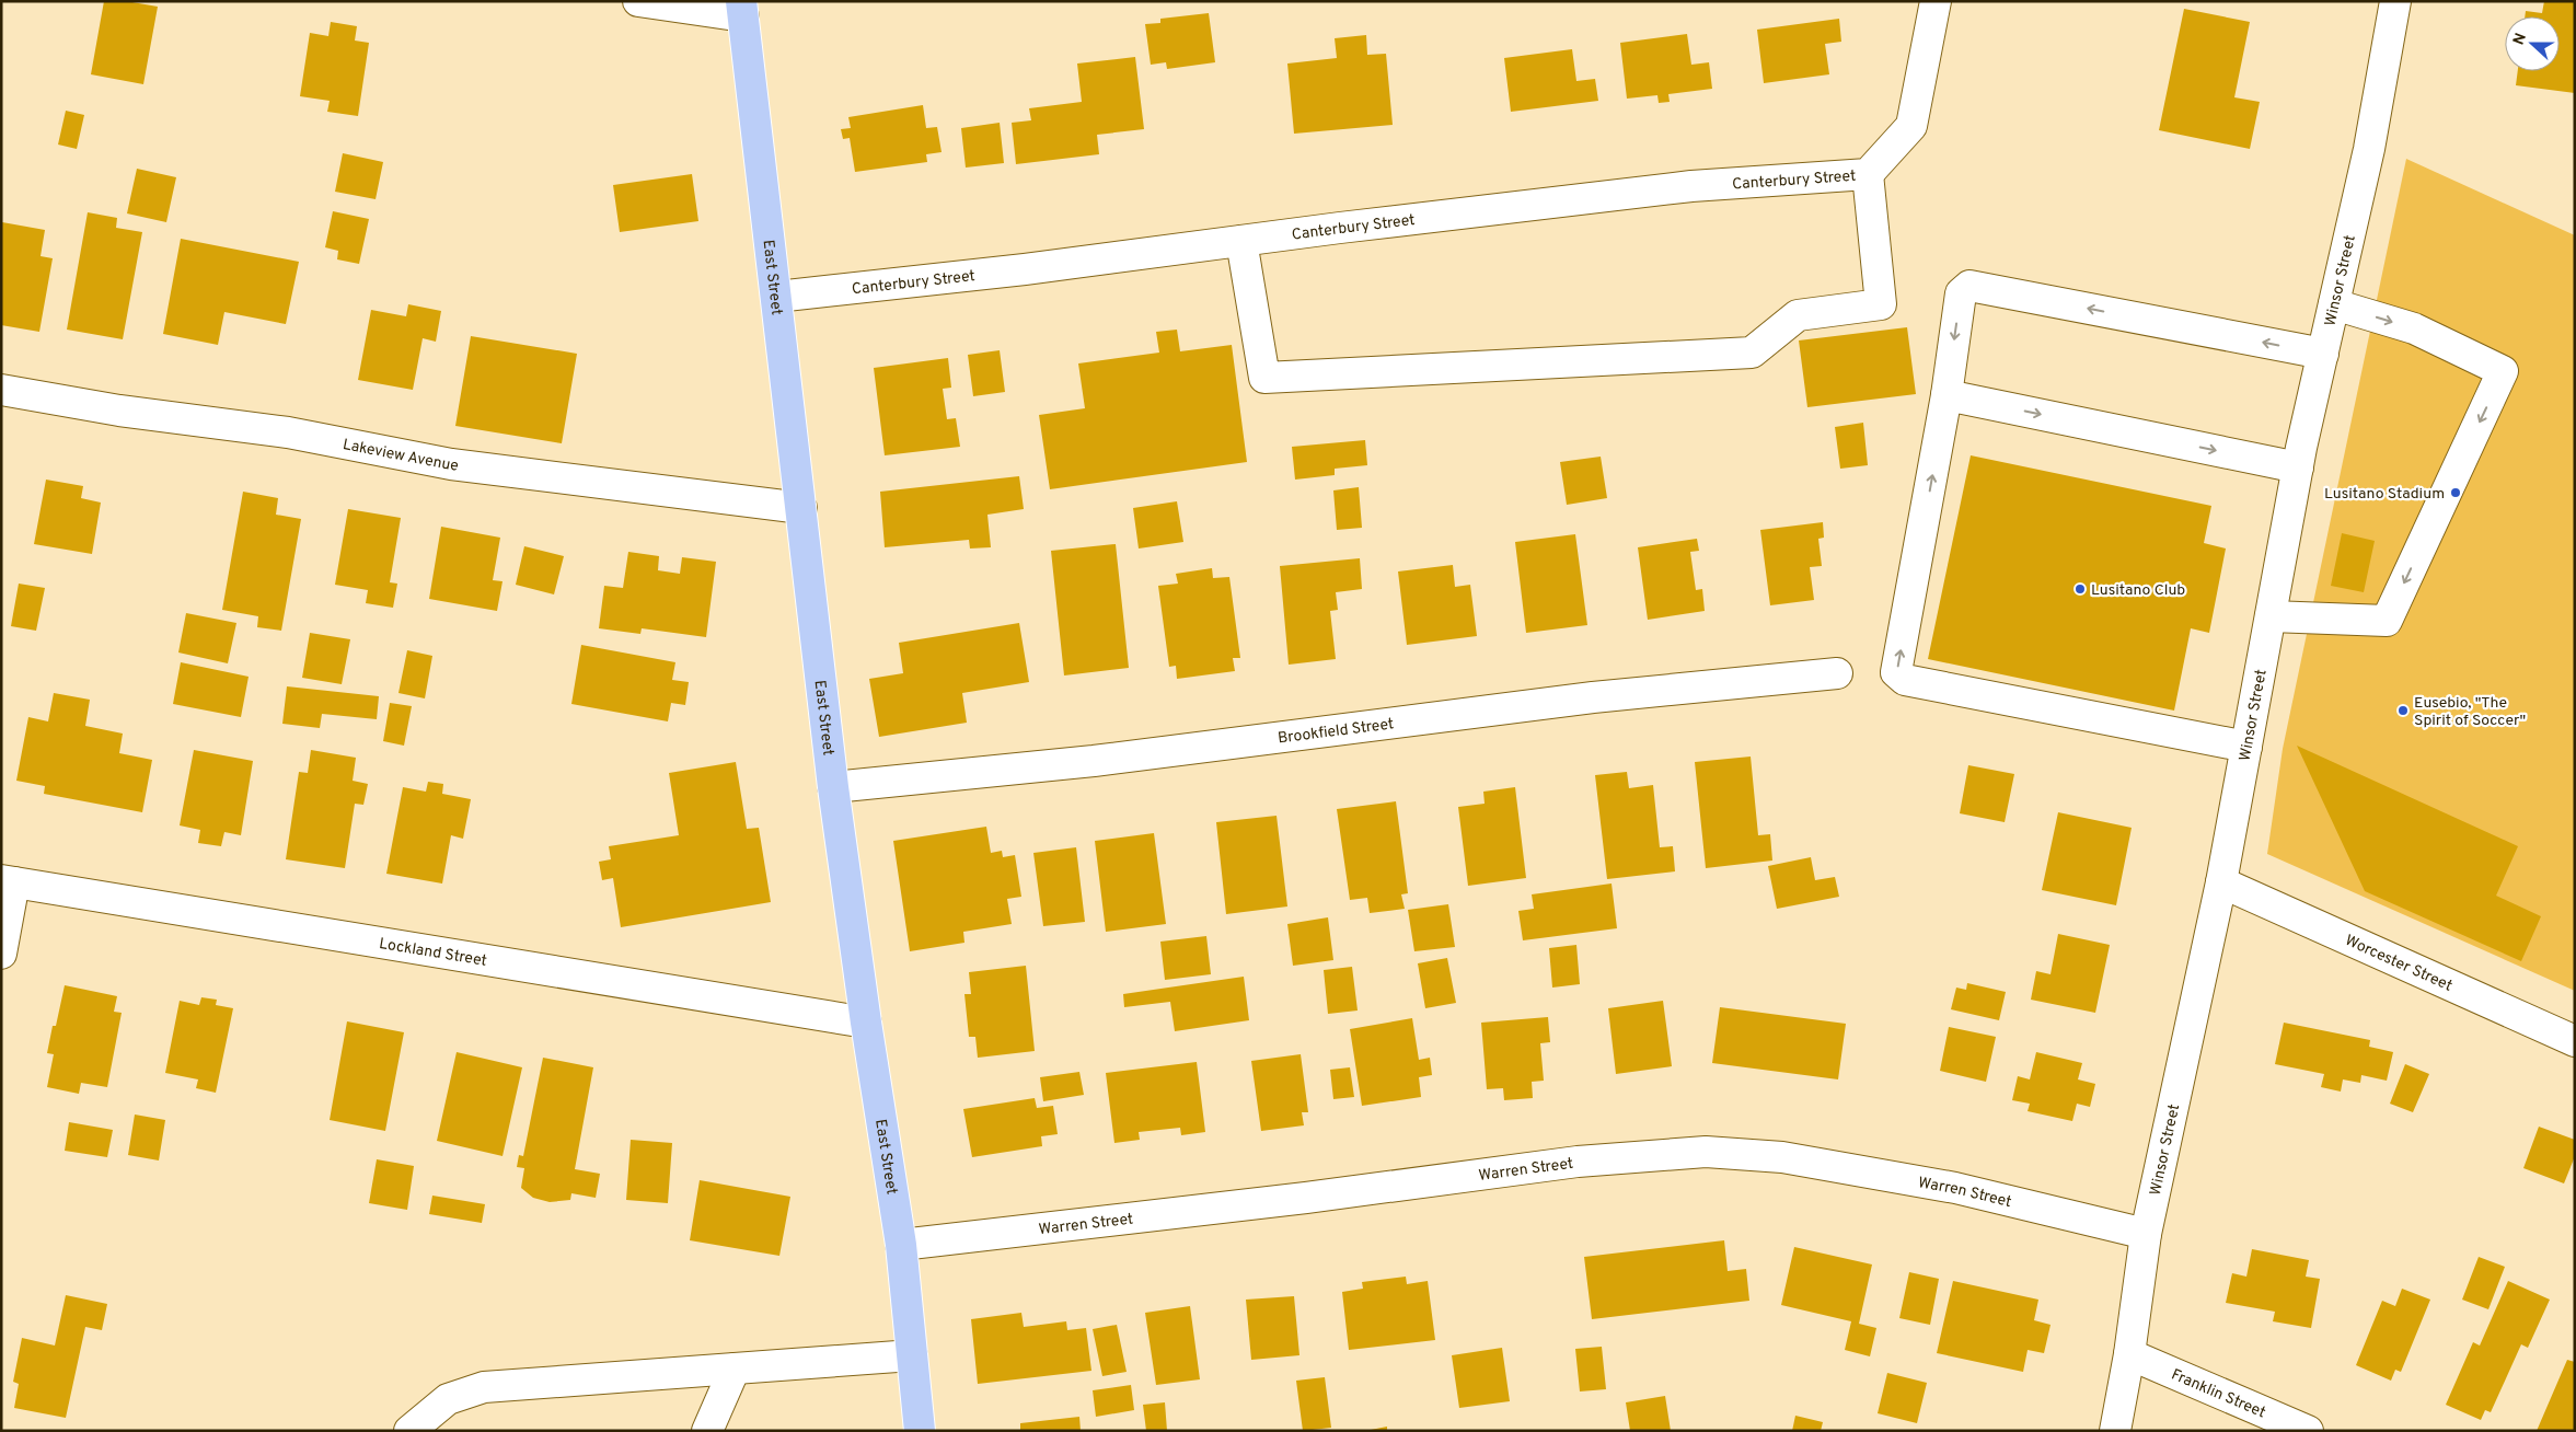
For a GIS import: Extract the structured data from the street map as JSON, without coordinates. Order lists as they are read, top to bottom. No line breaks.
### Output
{"streets":{"main road":["East Street"],"street":["Canterbury Street","Winsor Street","Lakeview Avenue","Brookfield Street","Lockland Street","Worcester Street","Warren Street","Franklin Street"]},"crossings":[["Canterbury Street","East Street"],["East Street","Lakeview Avenue"],["East Street","Brookfield Street"],["East Street","Lockland Street"],["East Street","Warren Street"],["Winsor Street","Worcester Street"],["Winsor Street","Warren Street"],["Winsor Street","Franklin Street"]],"places":["Lusitano Stadium","Lusitano Club","Eusebio, \"The Spirit of Soccer\""],"north":"left"}
